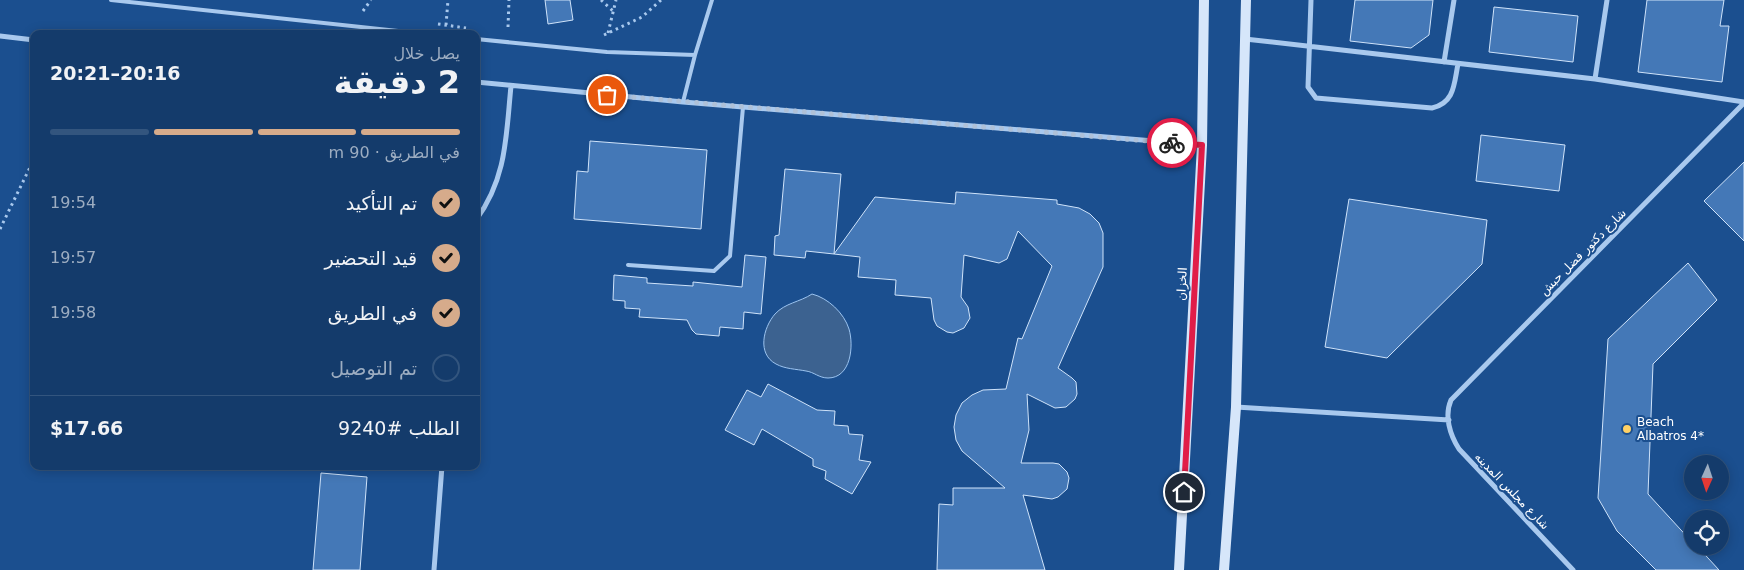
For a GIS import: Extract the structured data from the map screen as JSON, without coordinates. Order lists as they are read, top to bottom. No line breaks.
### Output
{"streets":{"main road":["الخزان"],"street":["شارع دكتور فضل حبش","شارع مجلس المدينه"]},"crossings":[["شارع دكتور فضل حبش","شارع مجلس المدينه"]],"places":["Beach Albatros 4*"],"north":"bottom","page":{"heading":["2 دقيقة","يصل خلال","20:16–20:21"],"panel":["الطلب #9240","$17.66"],"bar":"في الطريق · 90 m","list":[["تم التأكيد","19:54"],["قيد التحضير","19:57"],["في الطريق","19:58"],"تم التوصيل"]}}
